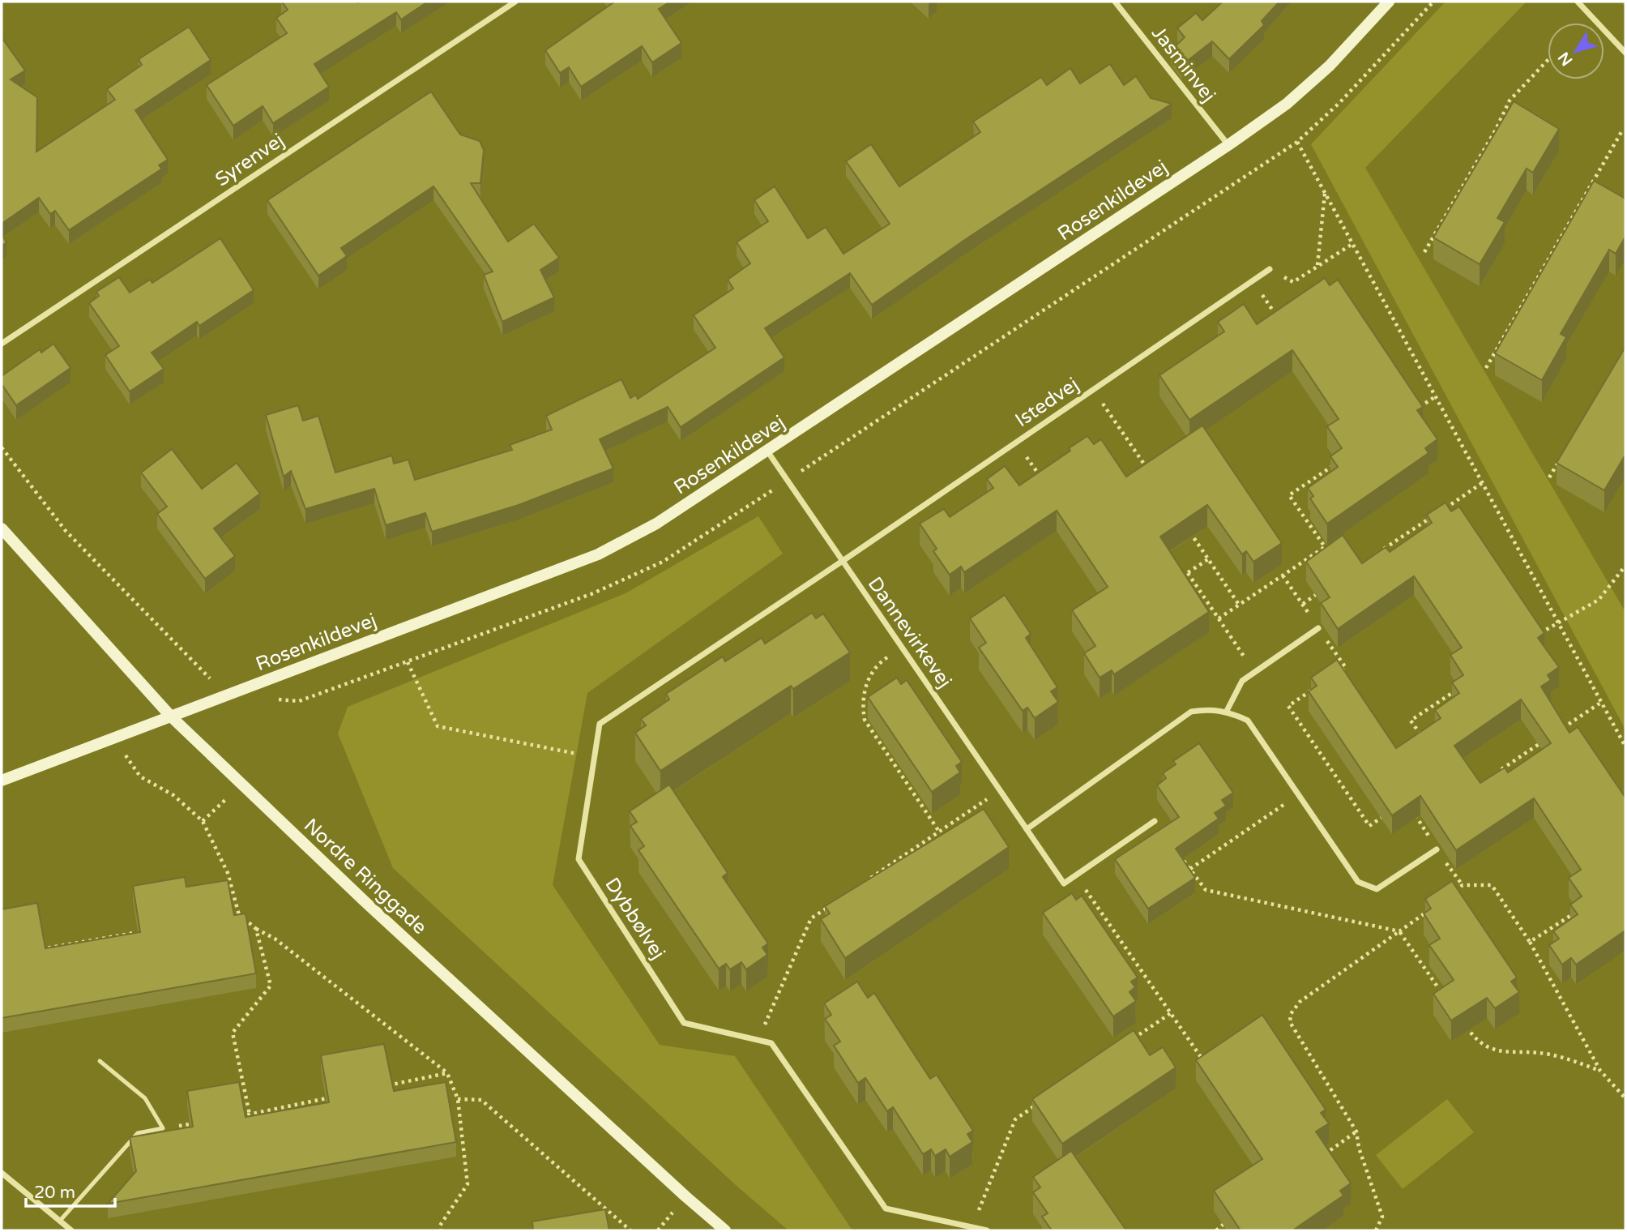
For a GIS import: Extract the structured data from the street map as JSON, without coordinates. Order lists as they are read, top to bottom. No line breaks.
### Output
{"streets":{"street":["Jasminvej","Syrenvej","Rosenkildevej","Istedvej","Dannevirkevej","Nordre Ringgade","Dybbølvej"]},"crossings":[["Jasminvej","Rosenkildevej"],["Rosenkildevej","Dannevirkevej"],["Rosenkildevej","Nordre Ringgade"],["Istedvej","Dannevirkevej"],["Istedvej","Dybbølvej"],["Dannevirkevej","Dybbølvej"]],"scale_bar":"20 m","north":"bottom left"}
